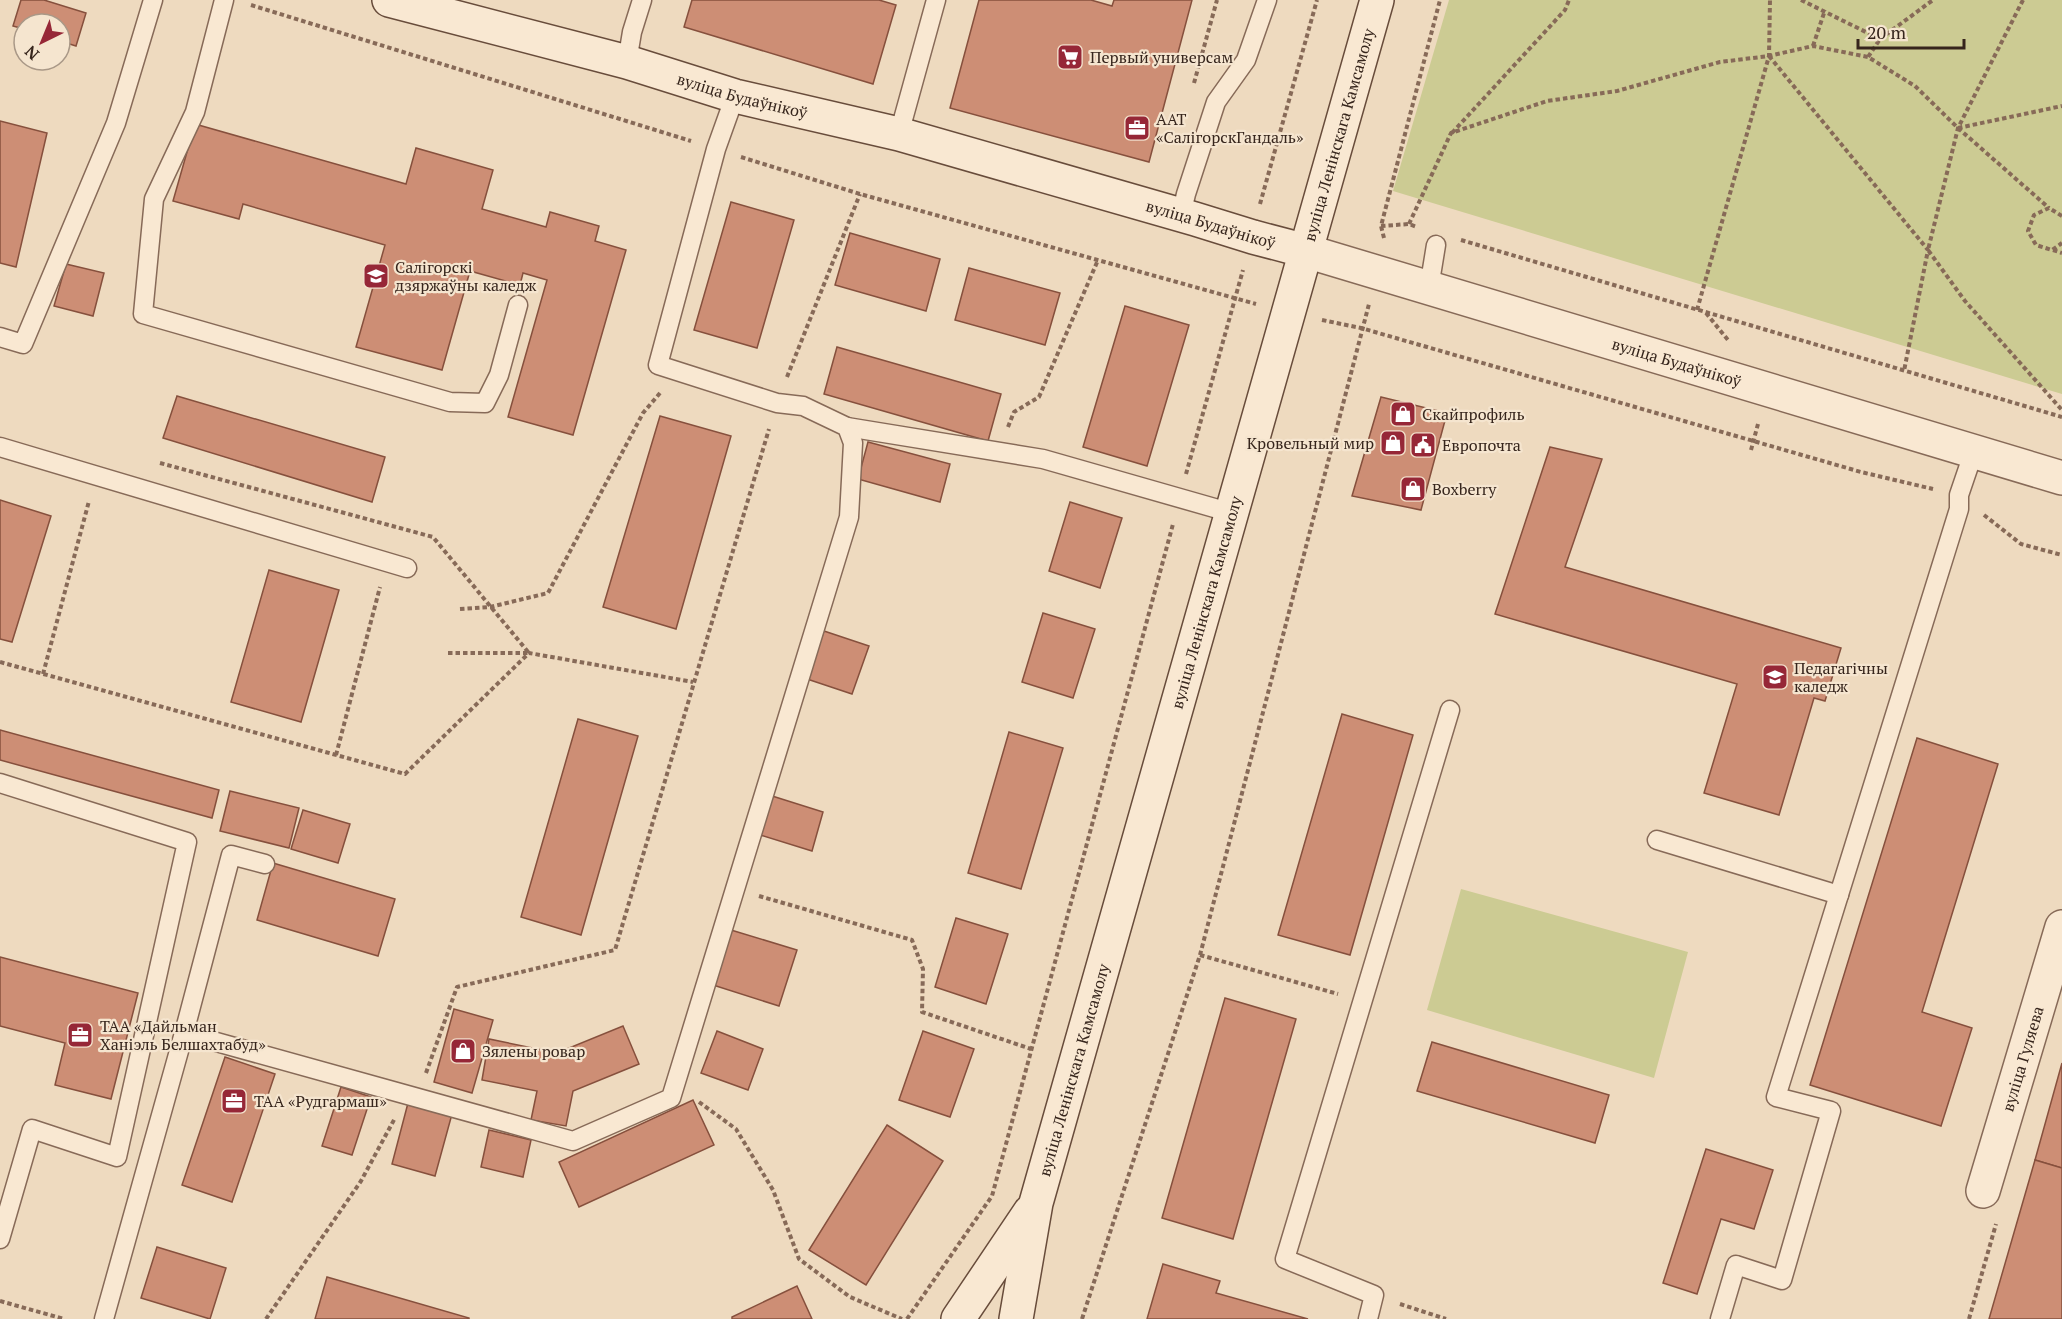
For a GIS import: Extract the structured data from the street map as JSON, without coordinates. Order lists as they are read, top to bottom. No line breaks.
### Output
{"streets":{"street":["вуліца Будаўнікоў","вуліца Ленінскага Камсамолу","вуліца Гуляева"]},"crossings":[["вуліца Будаўнікоў","вуліца Ленінскага Камсамолу"]],"places":{"supermarket":["Первый универсам"],"office":["ААТ «СалігорскГандаль»","ТАА «Дайльман Ханіэль Белшахтабуд»","ТАА «Рудгармаш»"],"school or university":["Салігорскі дзяржаўны каледж","Педагагічны каледж"],"shop":["Скайпрофиль","Кровельный мир","Boxberry","Зялены ровар"],"public building":["Европочта"]},"scale_bar":"20 m","north":"bottom left"}
